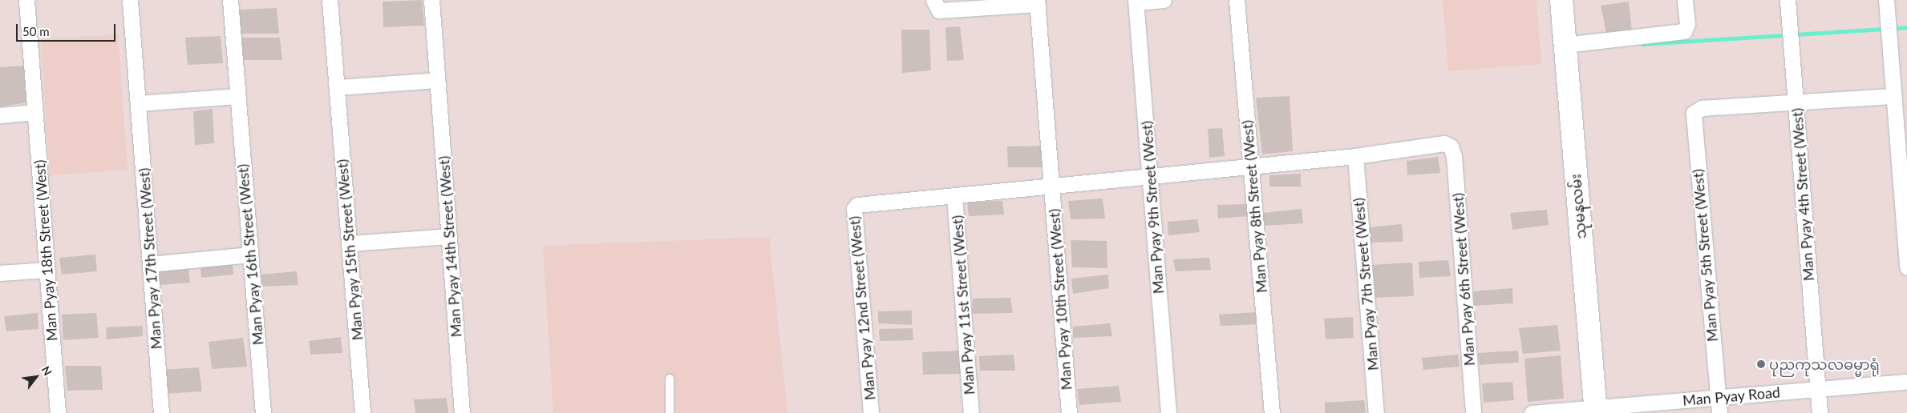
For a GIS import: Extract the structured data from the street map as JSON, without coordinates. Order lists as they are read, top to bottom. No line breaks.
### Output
{"streets":{"street":["Man Pyay 4th Street (West)","Man Pyay 8th Street (West)","သုမနလမ်း","Man Pyay 9th Street (West)","Man Pyay 14th Street (West)","Man Pyay 15th Street (West)","Man Pyay 18th Street (West)","Man Pyay 16th Street (West)","Man Pyay 5th Street (West)","Man Pyay 17th Street (West)","Man Pyay 6th Street (West)","Man Pyay 7th Street (West)","Man Pyay 10th Street (West)","Man Pyay 11st Street (West)","Man Pyay 12nd Street (West)","Man Pyay Road"]},"crossings":[["Man Pyay 4th Street (West)","Man Pyay 5th Street (West)"],["Man Pyay 4th Street (West)","Man Pyay Road"],["သုမနလမ်း","Man Pyay Road"],["Man Pyay 5th Street (West)","Man Pyay Road"],["Man Pyay 6th Street (West)","Man Pyay 7th Street (West)"],["Man Pyay 11st Street (West)","Man Pyay 12nd Street (West)"]],"places":["ပုညကုသလဓမ္မာရုံ"],"scale_bar":"50 m","north":"top right"}
